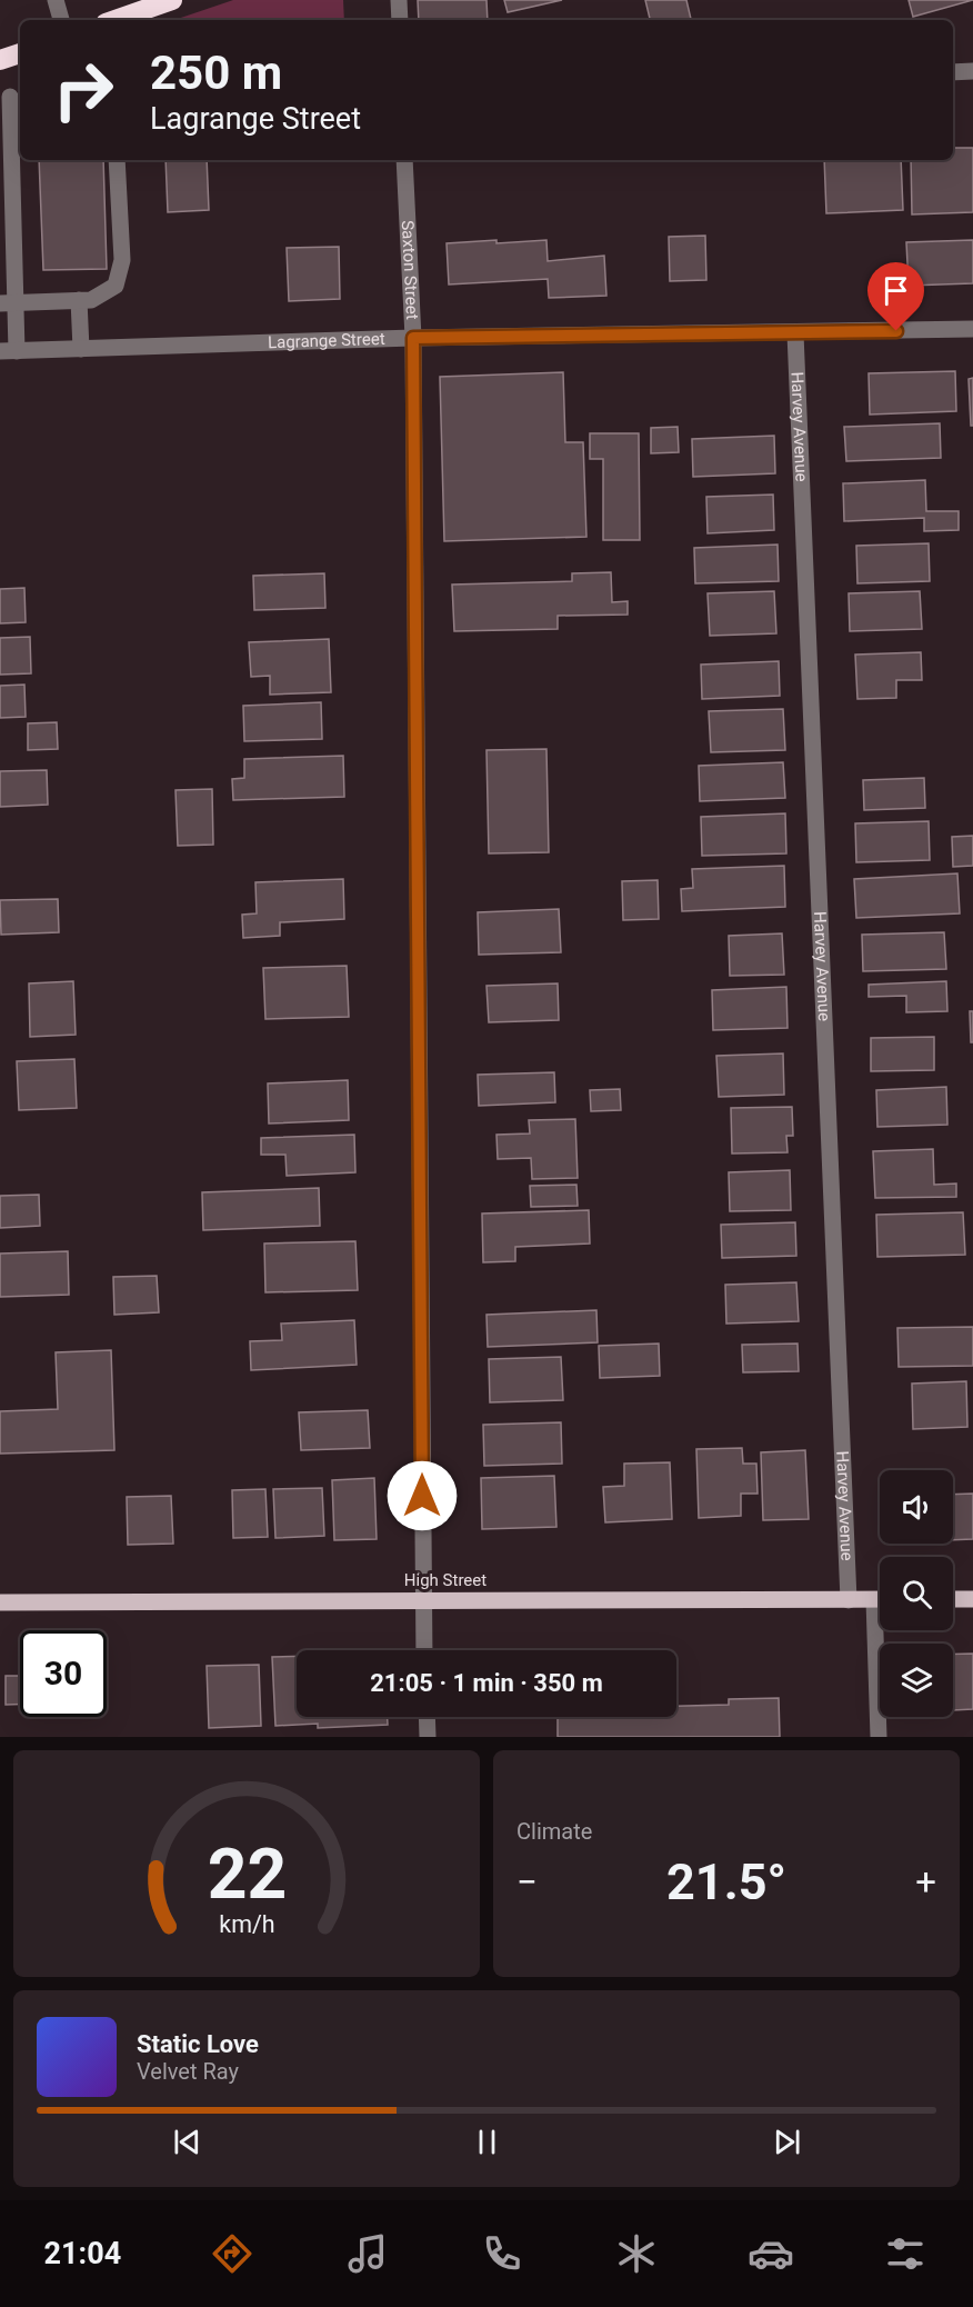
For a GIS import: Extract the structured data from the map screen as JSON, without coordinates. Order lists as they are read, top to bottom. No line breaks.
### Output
{"streets":{"main road":["High Street"],"street":["Saxton Street","Lagrange Street","Harvey Avenue"]},"crossings":[["Saxton Street","Lagrange Street"],["Saxton Street","High Street"],["Lagrange Street","Harvey Avenue"],["Harvey Avenue","High Street"]],"page":{"turn":["250 m","Lagrange Street"],"limit":"30","trip":"21:05 · 1 min · 350 m","tile":"Climate","heat":["−","21.5°","+"],"song":["Static Love","Velvet Ray"],"tabs":"21:04","gauge":["22","km/h"]}}
